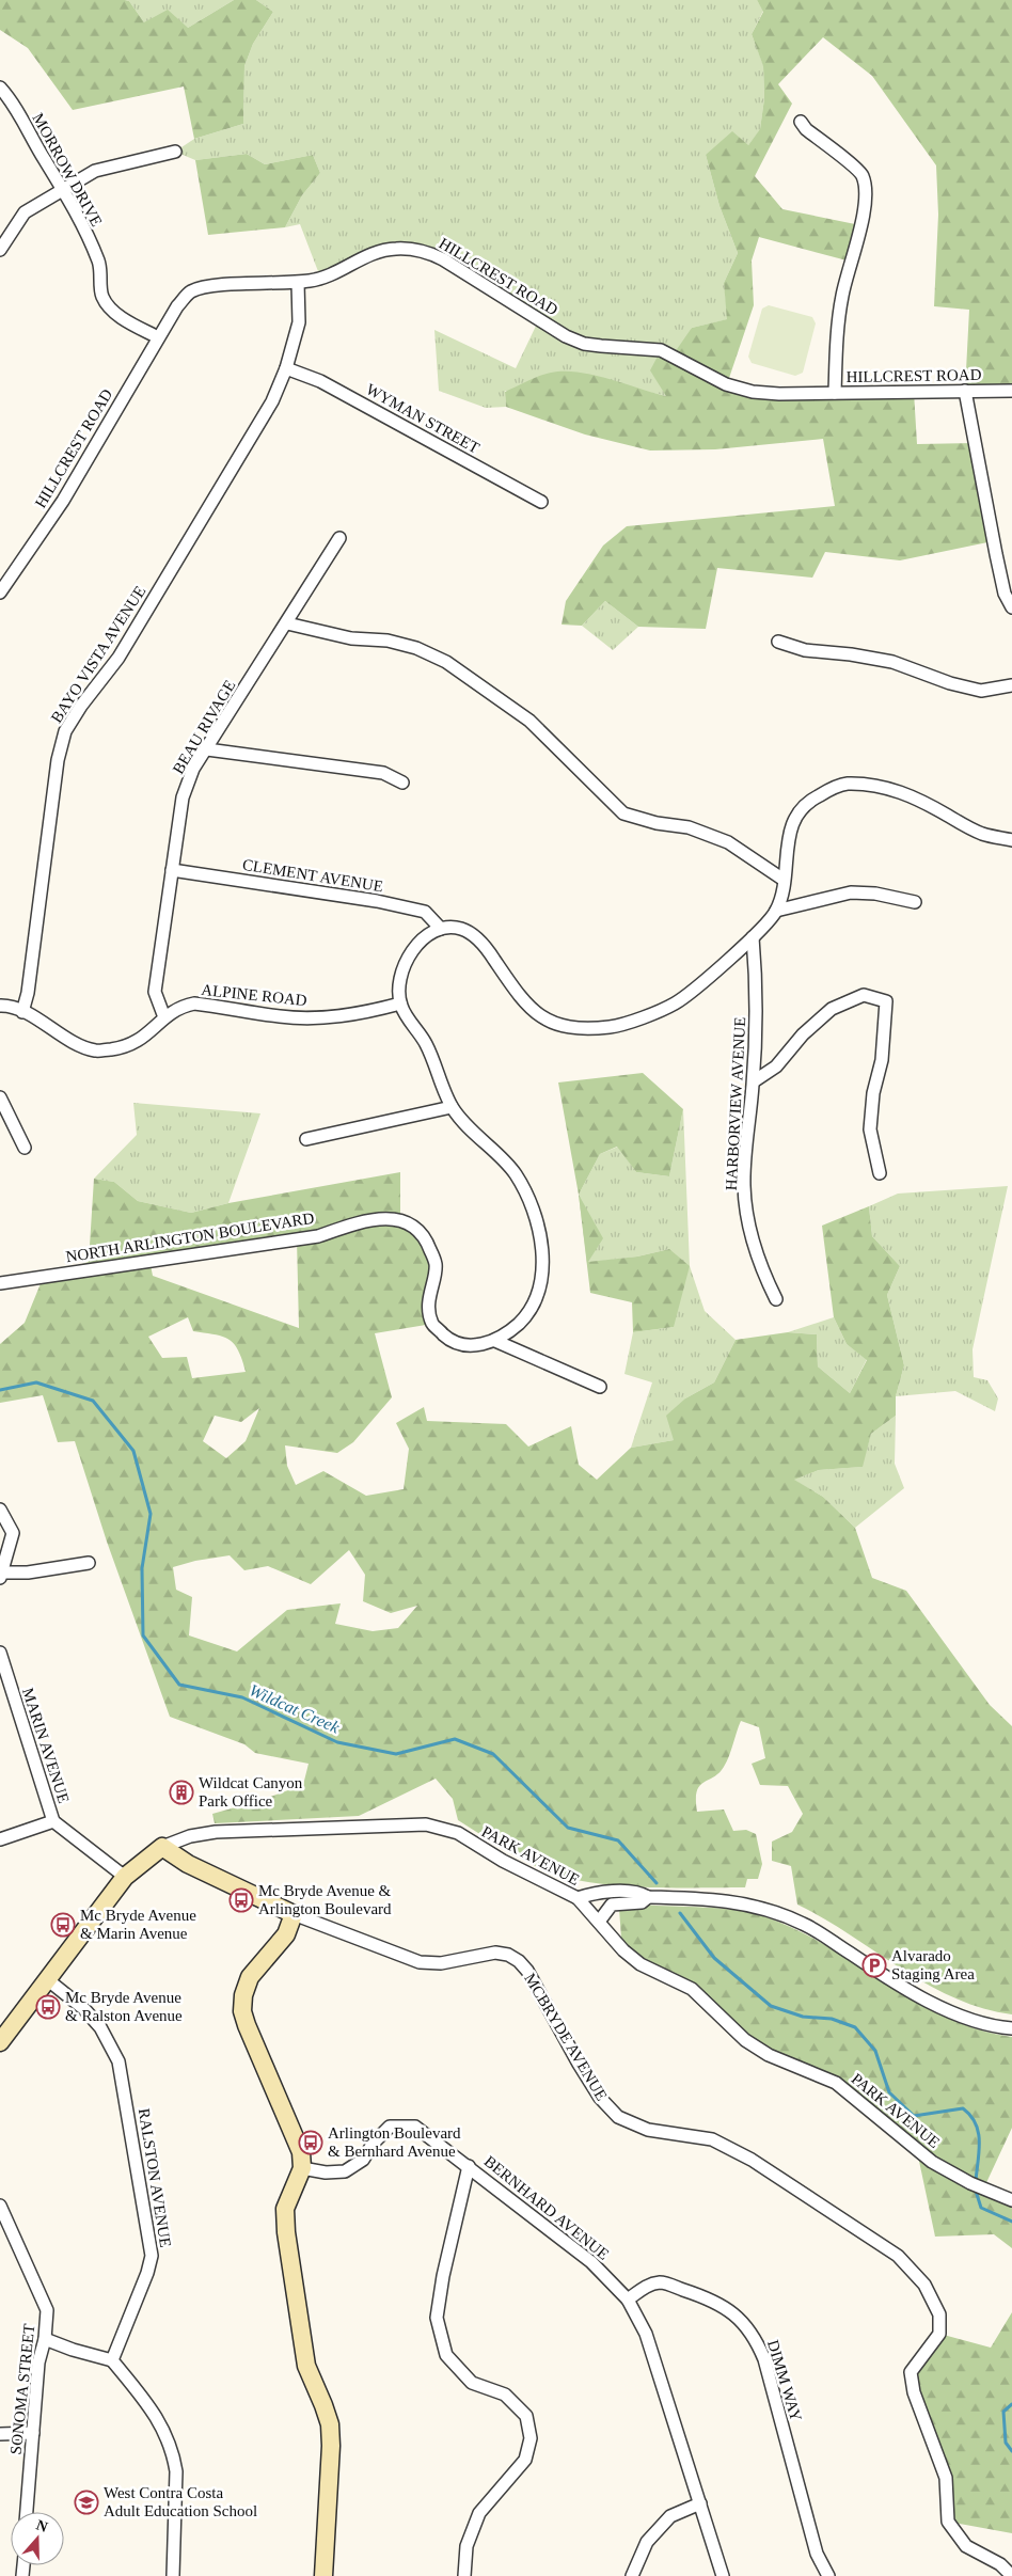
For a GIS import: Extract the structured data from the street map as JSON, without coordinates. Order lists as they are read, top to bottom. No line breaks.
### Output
{"streets":{"main road":["MCBRYDE AVENUE"],"street":["MORROW DRIVE","HILLCREST ROAD","WYMAN STREET","BAYO VISTA AVENUE","BEAU RIVAGE","CLEMENT AVENUE","ALPINE ROAD","HARBORVIEW AVENUE","NORTH ARLINGTON BOULEVARD","MARIN AVENUE","PARK AVENUE","RALSTON AVENUE","BERNHARD AVENUE","DIMM WAY","SONOMA STREET"]},"crossings":[["MORROW DRIVE","HILLCREST ROAD"],["HILLCREST ROAD","BAYO VISTA AVENUE"],["WYMAN STREET","BAYO VISTA AVENUE"],["BAYO VISTA AVENUE","ALPINE ROAD"],["BEAU RIVAGE","CLEMENT AVENUE"],["BEAU RIVAGE","ALPINE ROAD"],["ALPINE ROAD","NORTH ARLINGTON BOULEVARD"],["PARK AVENUE","MCBRYDE AVENUE"],["BERNHARD AVENUE","DIMM WAY"]],"water":["Wildcat Creek"],"places":{"building":["Wildcat Canyon Park Office"],"bus stop":["Mc Bryde Avenue & Arlington Boulevard","Mc Bryde Avenue & Marin Avenue","Mc Bryde Avenue & Ralston Avenue","Arlington Boulevard & Bernhard Avenue"],"parking":["Alvarado Staging Area"],"school or university":["West Contra Costa Adult Education School"]},"north":"top"}
